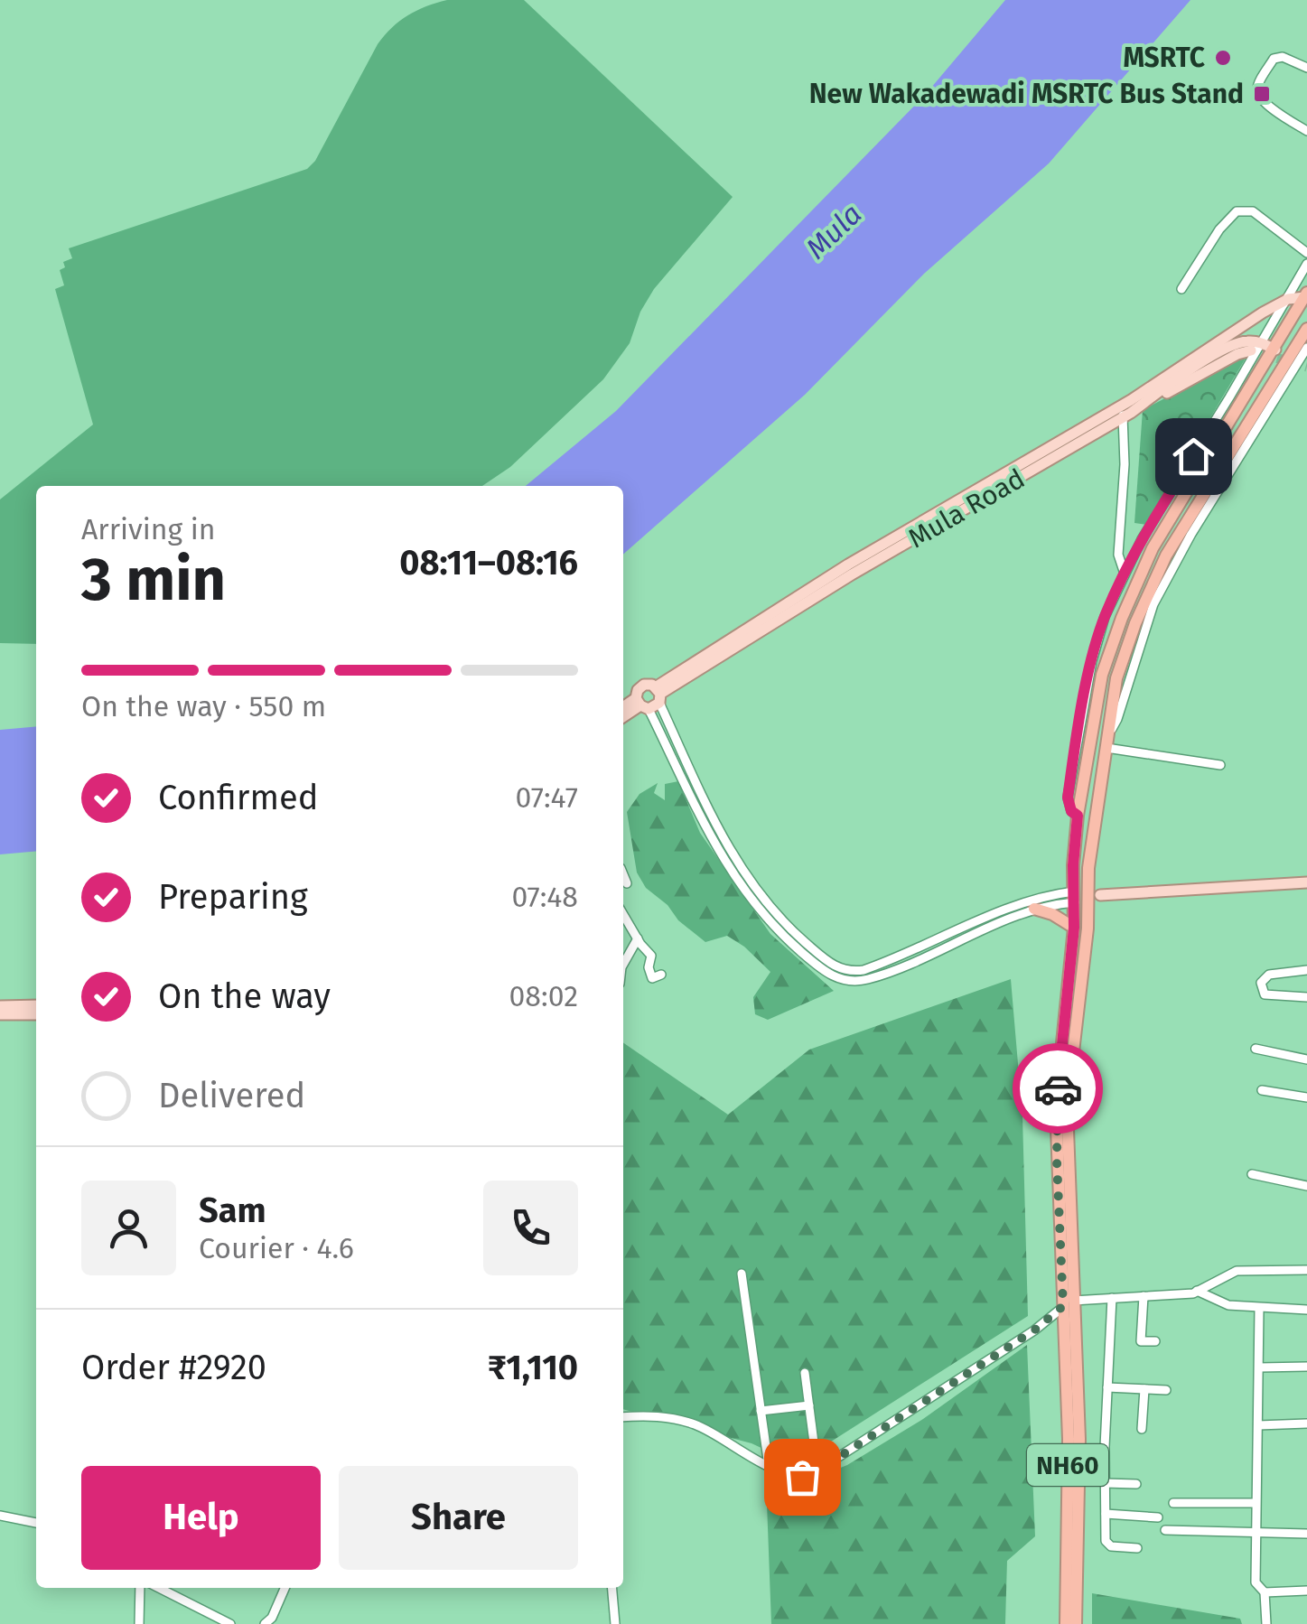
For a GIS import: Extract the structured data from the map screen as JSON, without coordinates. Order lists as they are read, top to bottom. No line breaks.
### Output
{"streets":{"highway":["NH60"],"main road":["Mula Road"]},"water":["Mula"],"places":{"other":["MSRTC"],"transit":["New Wakadewadi MSRTC Bus Stand"]},"page":{"heading":["3 min","Arriving in","08:11–08:16"],"panel":["Sam","Courier · 4.6","Order #2920","₹1,110"],"bar":"On the way · 550 m","list":[["Confirmed","07:47"],["Preparing","07:48"],["On the way","08:02"],"Delivered"],"buttons":["Help","Share"]}}
